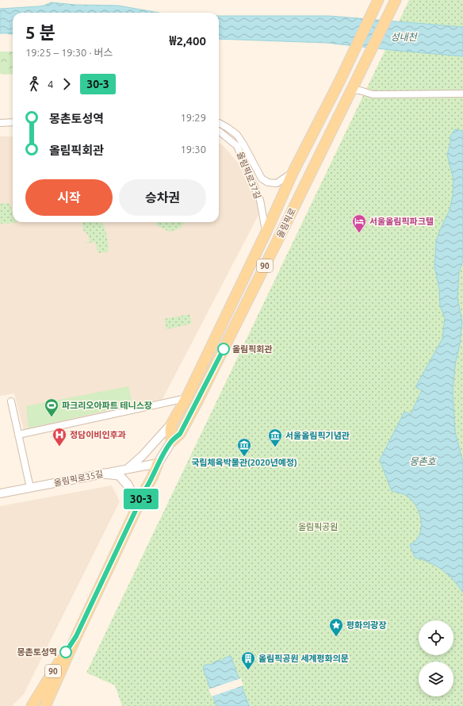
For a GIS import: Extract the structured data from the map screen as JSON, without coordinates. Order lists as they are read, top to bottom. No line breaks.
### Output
{"streets":{"main road":["올림픽로","90"],"street":["올림픽로37길","올림픽로35길"]},"crossings":[["올림픽로37길","올림픽로"],["올림픽로","90"],["올림픽로","올림픽로35길"]],"water":["성내천","몽촌호"],"parks":["올림픽공원"],"places":{"hotel":["서울올림픽파크텔"],"other":["올림픽회관","몽촌토성역"],"sports":["파크리오아파트 테니스장"],"hospital":["정담이비인후과"],"museum":["서울올림픽기념관","국립체육박물관(2020년예정)"],"place":["평화의광장"],"building":["올림픽공원 세계평화의문"]},"lines":["bus line 30-3"],"page":{"on_map":"30-3","heading":["5 분","19:25 – 19:30 · 버스","₩2,400"],"legs":["4","30-3"],"list":[{"name":"몽촌토성역","value":"19:29"},{"name":"올림픽회관","value":"19:30"}],"buttons":["시작","승차권"]}}
